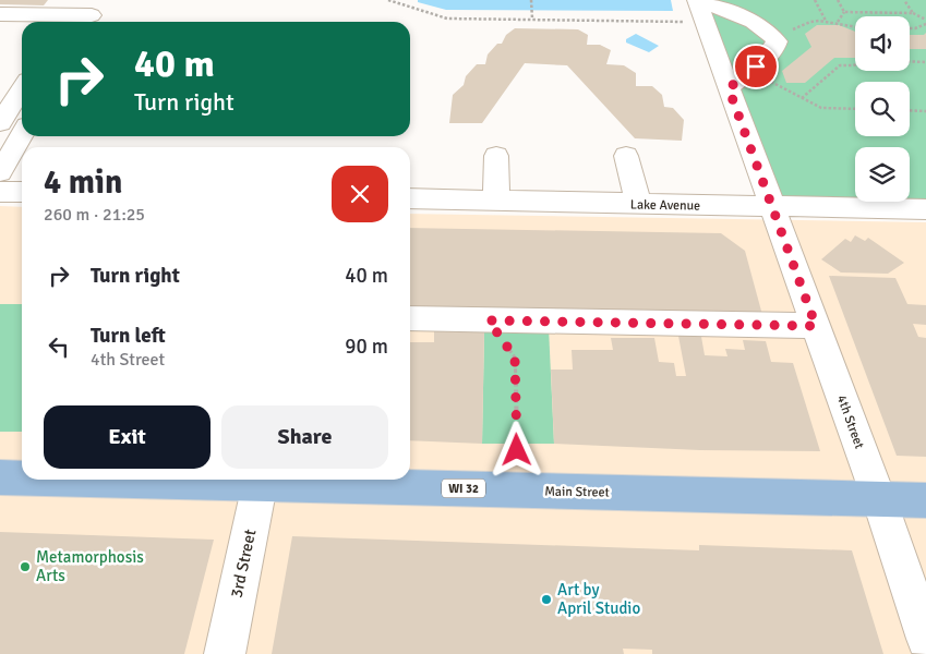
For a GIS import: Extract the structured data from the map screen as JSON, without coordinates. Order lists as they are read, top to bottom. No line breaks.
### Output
{"streets":{"main road":["WI 32","Main Street"],"street":["Lake Avenue","4th Street","3rd Street"]},"crossings":[["Lake Avenue","4th Street"],["4th Street","Main Street"]],"places":["Metamorphosis Arts","Art by April Studio"],"page":{"turn":["40 m","Turn right"],"heading":["4 min","260 m · 21:25"],"list":[{"name":"Turn right","value":"40 m"},{"name":"Turn left","note":"4th Street","value":"90 m"}],"buttons":["Exit","Share"]}}
